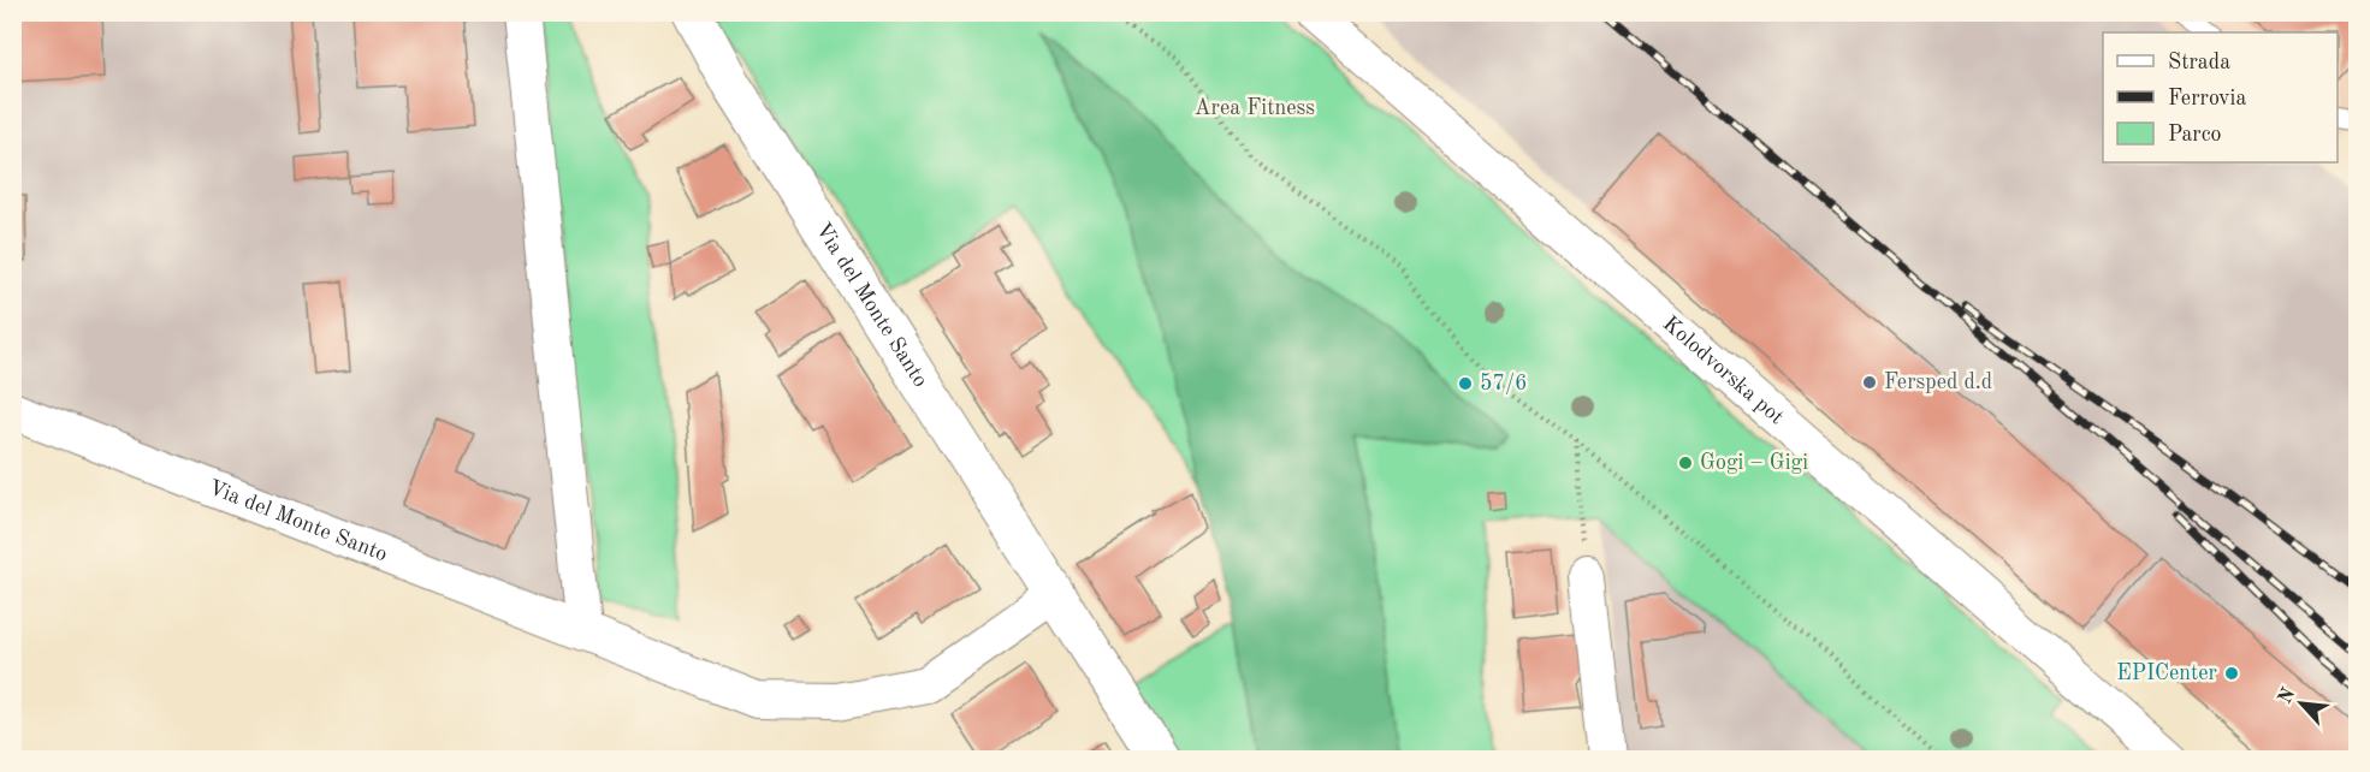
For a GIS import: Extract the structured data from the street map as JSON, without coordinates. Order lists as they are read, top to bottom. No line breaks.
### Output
{"streets":{"main road":["Via del Monte Santo"],"street":["Kolodvorska pot"]},"parks":["Area Fitness"],"places":["Fersped d.d","57/6","Gogi – Gigi","EPICenter"],"legend":["Strada","Ferrovia","Parco"],"north":"top left"}
